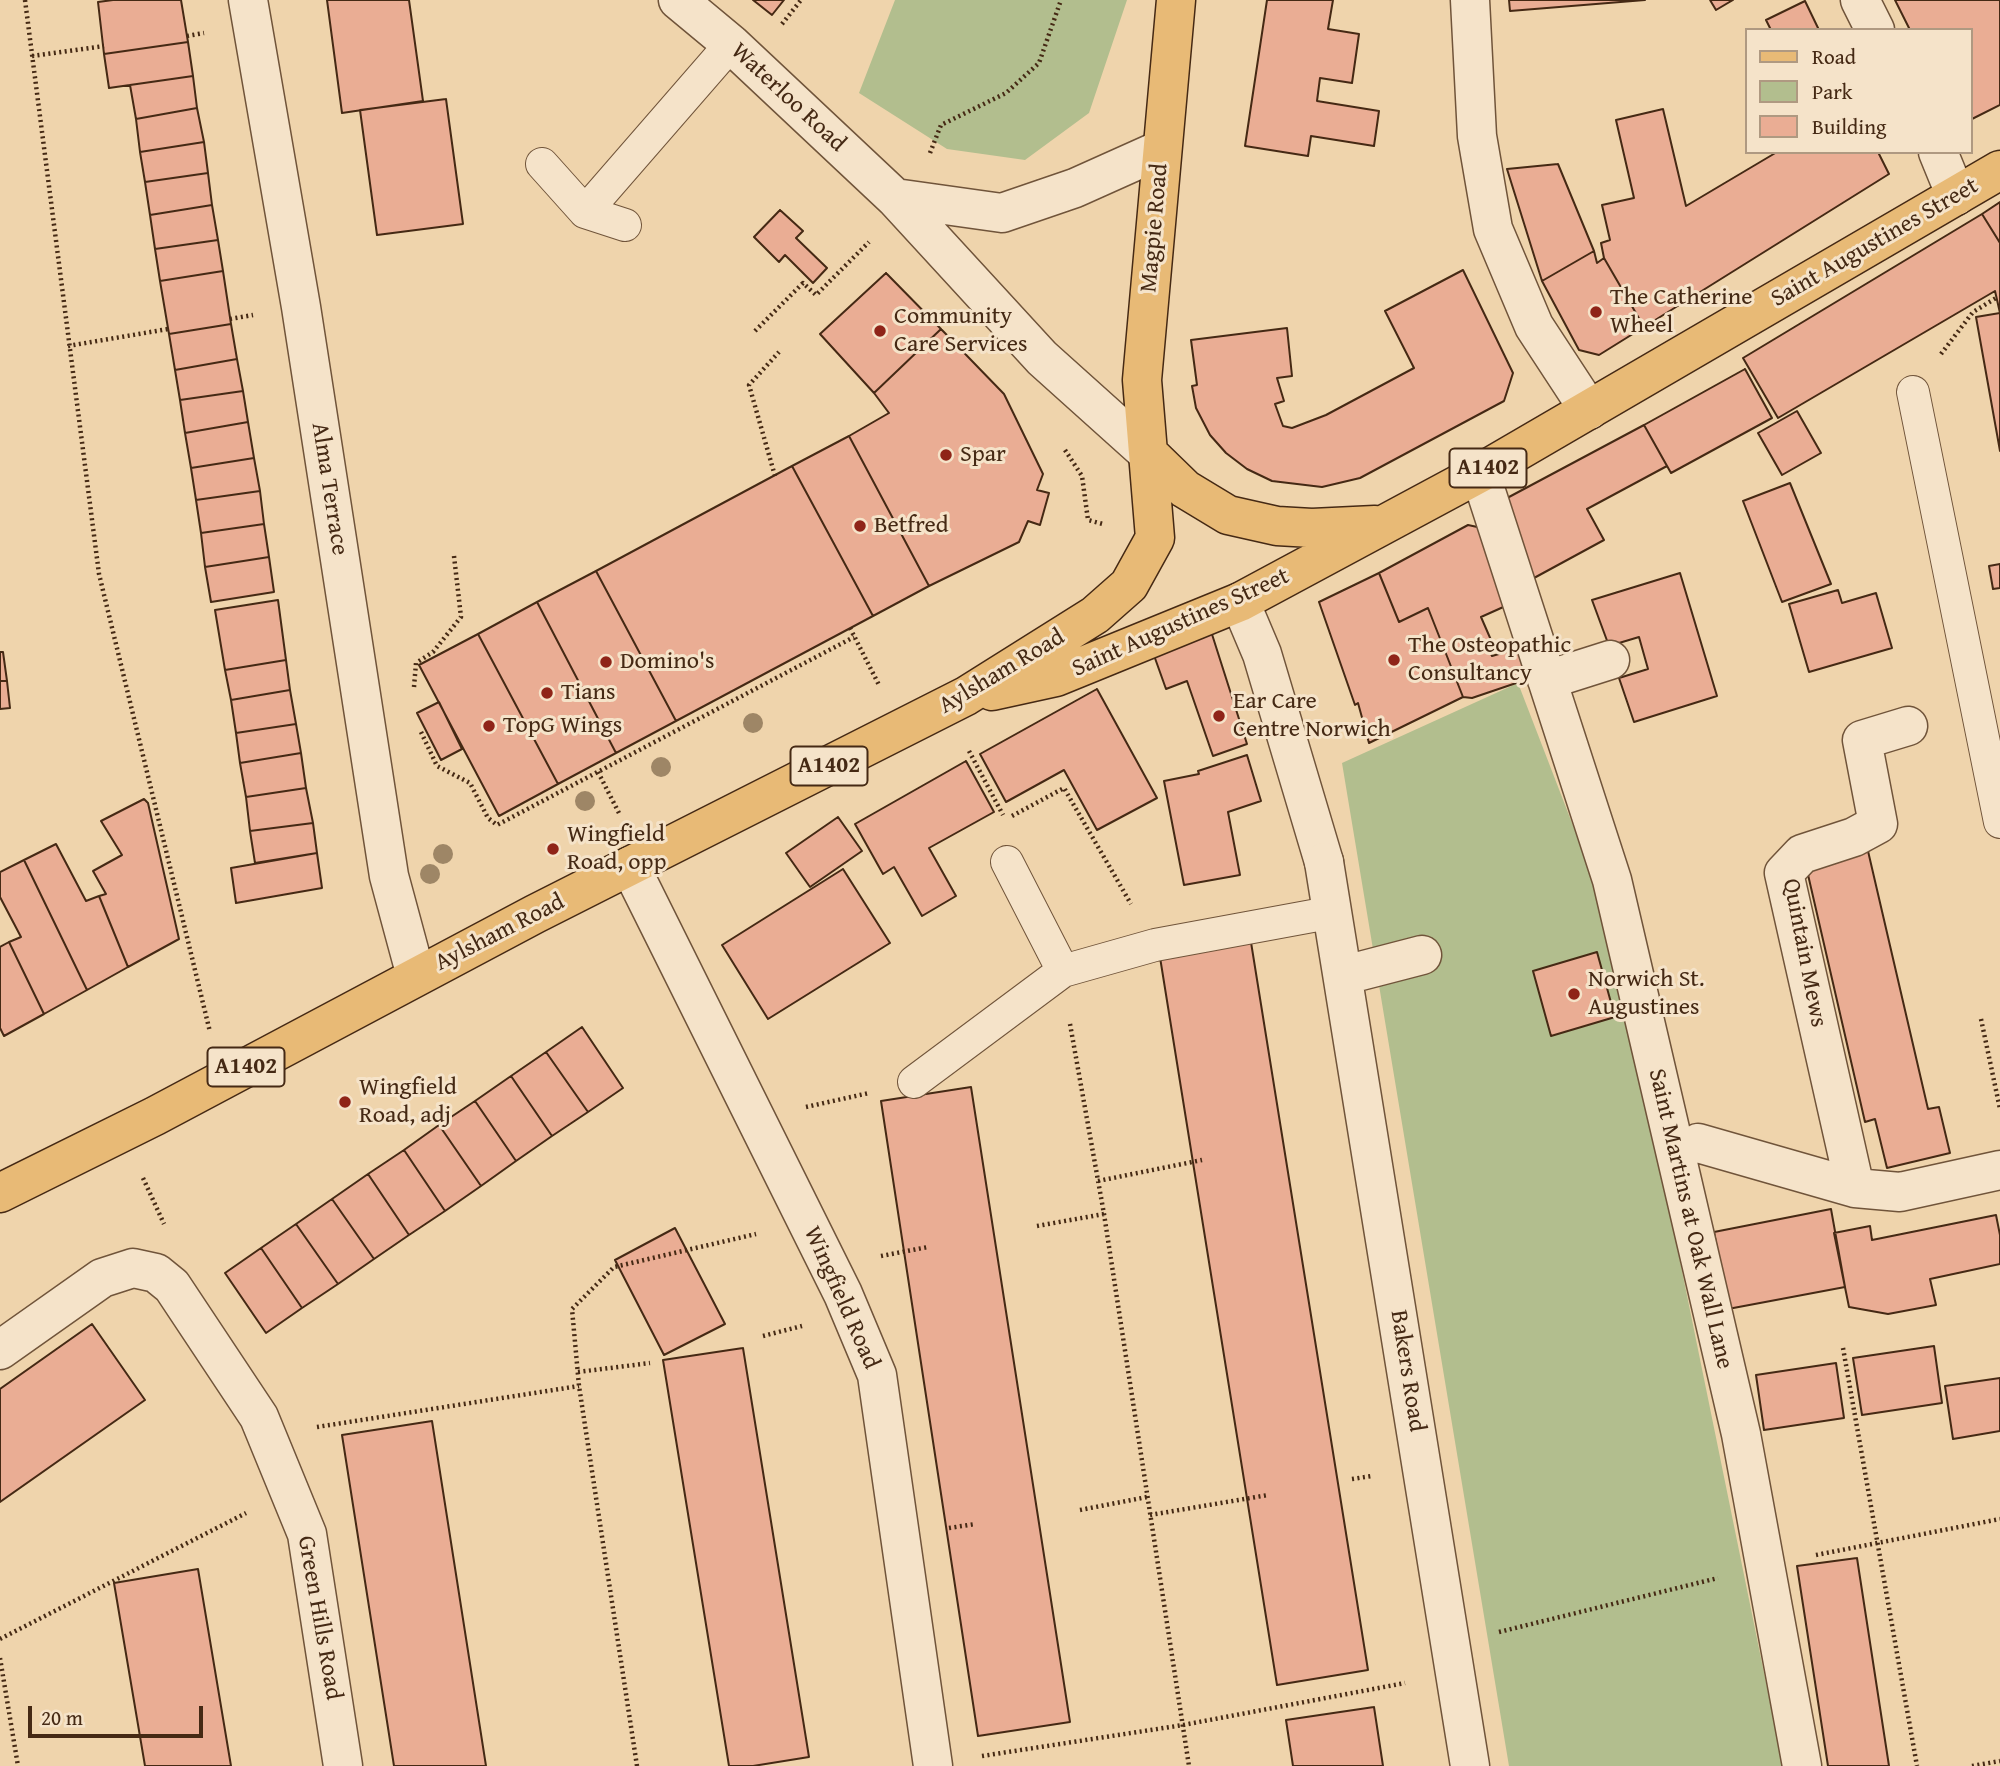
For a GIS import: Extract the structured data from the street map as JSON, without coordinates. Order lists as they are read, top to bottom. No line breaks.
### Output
{"streets":{"main road":["Magpie Road","Saint Augustines Street","A1402","Aylsham Road"],"street":["Waterloo Road","Alma Terrace","Quintain Mews","Saint Martins at Oak Wall Lane","Wingfield Road","Bakers Road","Green Hills Road"]},"crossings":[["Waterloo Road","Magpie Road"],["Waterloo Road","Saint Augustines Street"],["Magpie Road","Saint Augustines Street"],["Saint Augustines Street","Aylsham Road"],["Saint Augustines Street","Saint Martins at Oak Wall Lane"],["Saint Augustines Street","Bakers Road"],["Alma Terrace","Aylsham Road"],["Aylsham Road","Wingfield Road"]],"places":["The Catherine Wheel","Community Care Services","Spar","Betfred","The Osteopathic Consultancy","Domino's","Tians","Ear Care Centre Norwich","TopG Wings","Wingfield Road, opp","Norwich St. Augustines","Wingfield Road, adj"],"legend":["Road","Park","Building"],"scale_bar":"20 m"}
